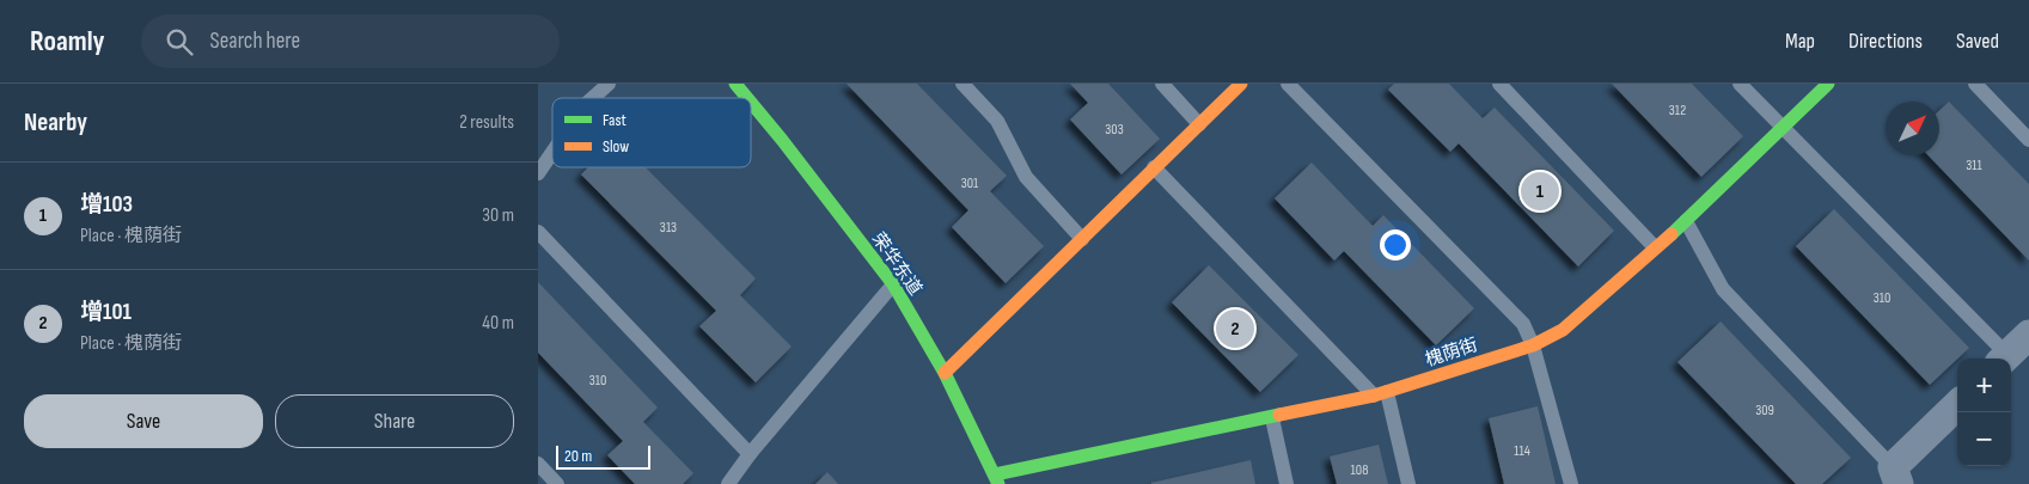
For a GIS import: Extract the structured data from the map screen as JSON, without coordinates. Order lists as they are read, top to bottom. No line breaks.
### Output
{"streets":{"street":["荣华东道","槐荫街"]},"crossings":[["荣华东道","槐荫街"]],"house_numbers":["312","303","311","301","313","310","310","309","114","108"],"legend":["Fast","Slow"],"scale_bar":"20 m","north":"top right","page":{"header":"Roamly","search":"Search here","nav":["Map","Directions","Saved"],"heading":["Nearby","2 results"],"list":[{"mark":"1","name":"增103","note":"Place · 槐荫街","value":"30 m"},{"mark":"2","name":"增101","note":"Place · 槐荫街","value":"40 m"}],"pins":["1","2"],"map_buttons":["+","−"],"buttons":["Save","Share"],"scale":"20 m"}}
